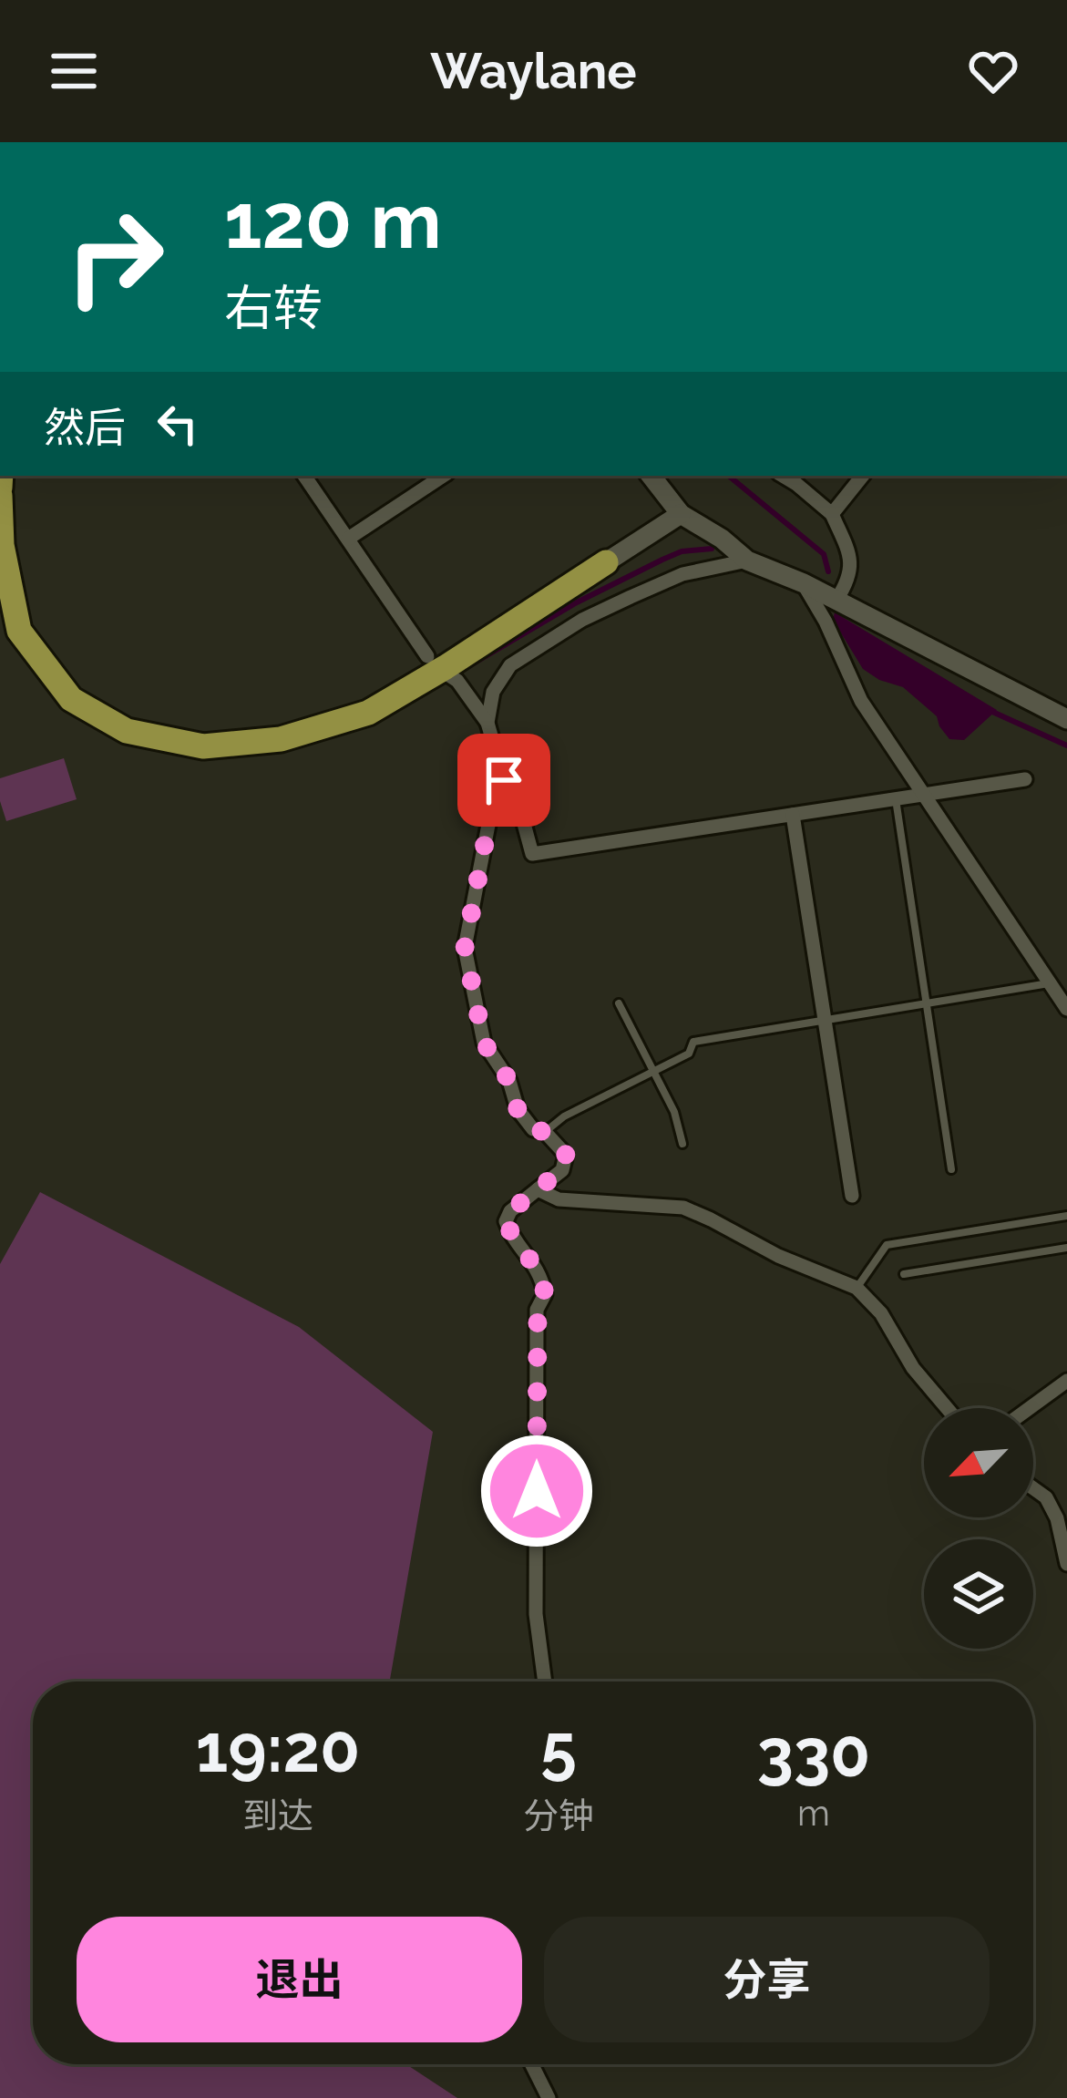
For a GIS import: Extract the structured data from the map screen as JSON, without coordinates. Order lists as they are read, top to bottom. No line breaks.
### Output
{"north":"bottom left","page":{"header":"Waylane","turn":["120 m","右转"],"then":"然后","eta":["19:20","到达","5","分钟","330","m"],"buttons":["退出","分享"]}}
